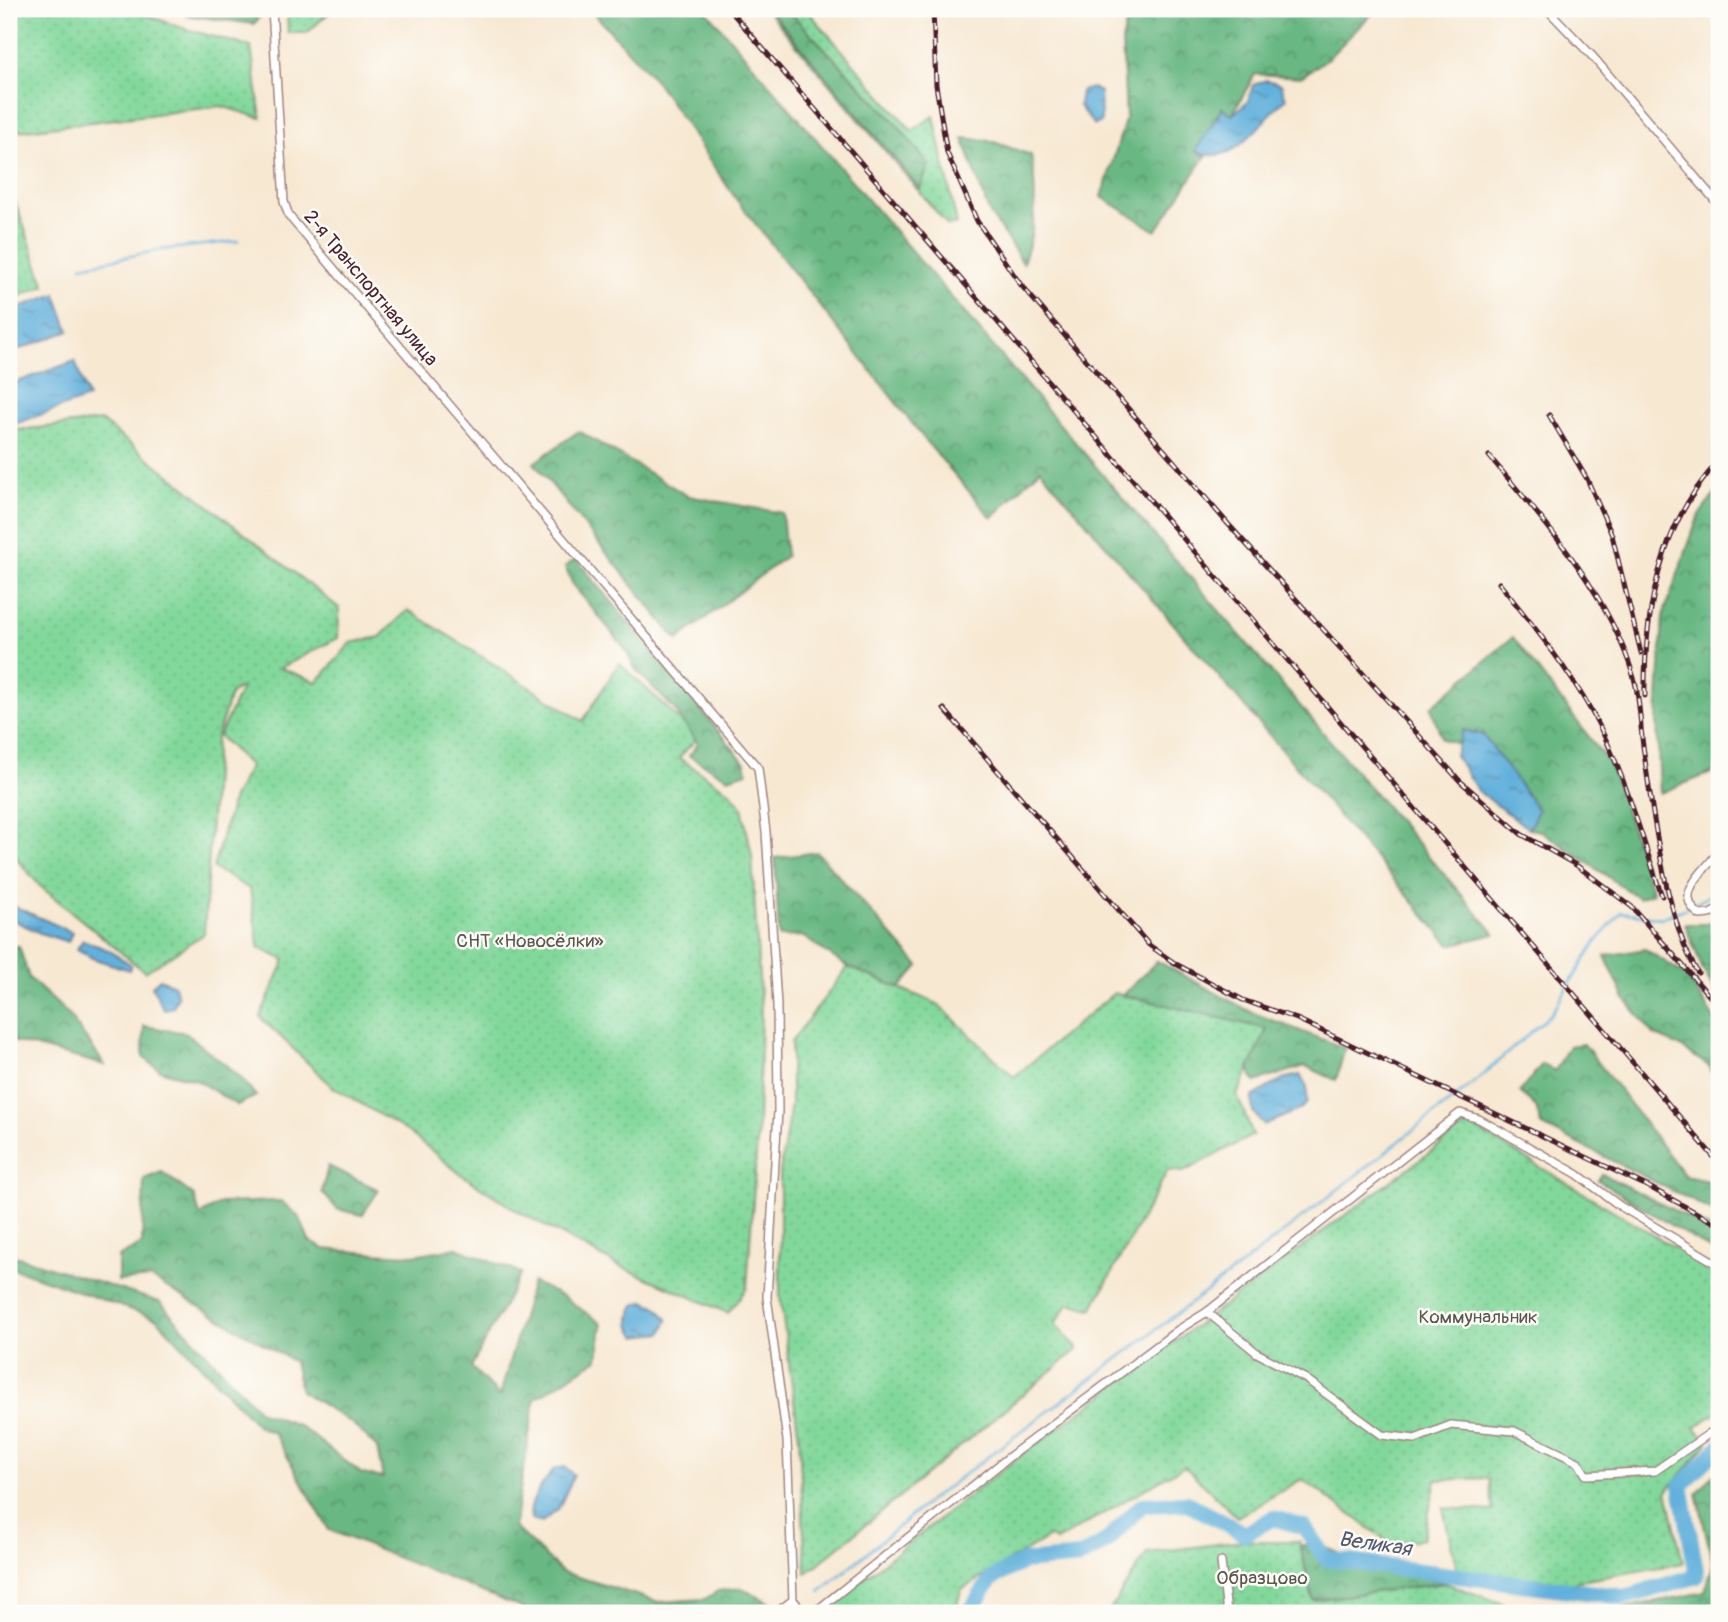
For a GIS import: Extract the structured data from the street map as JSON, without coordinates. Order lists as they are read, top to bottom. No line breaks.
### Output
{"streets":{"street":["2-я Транспортная улица"]},"water":["Великая"],"parks":["СНТ «Новосёлки»","Коммунальник","Образцово"]}
